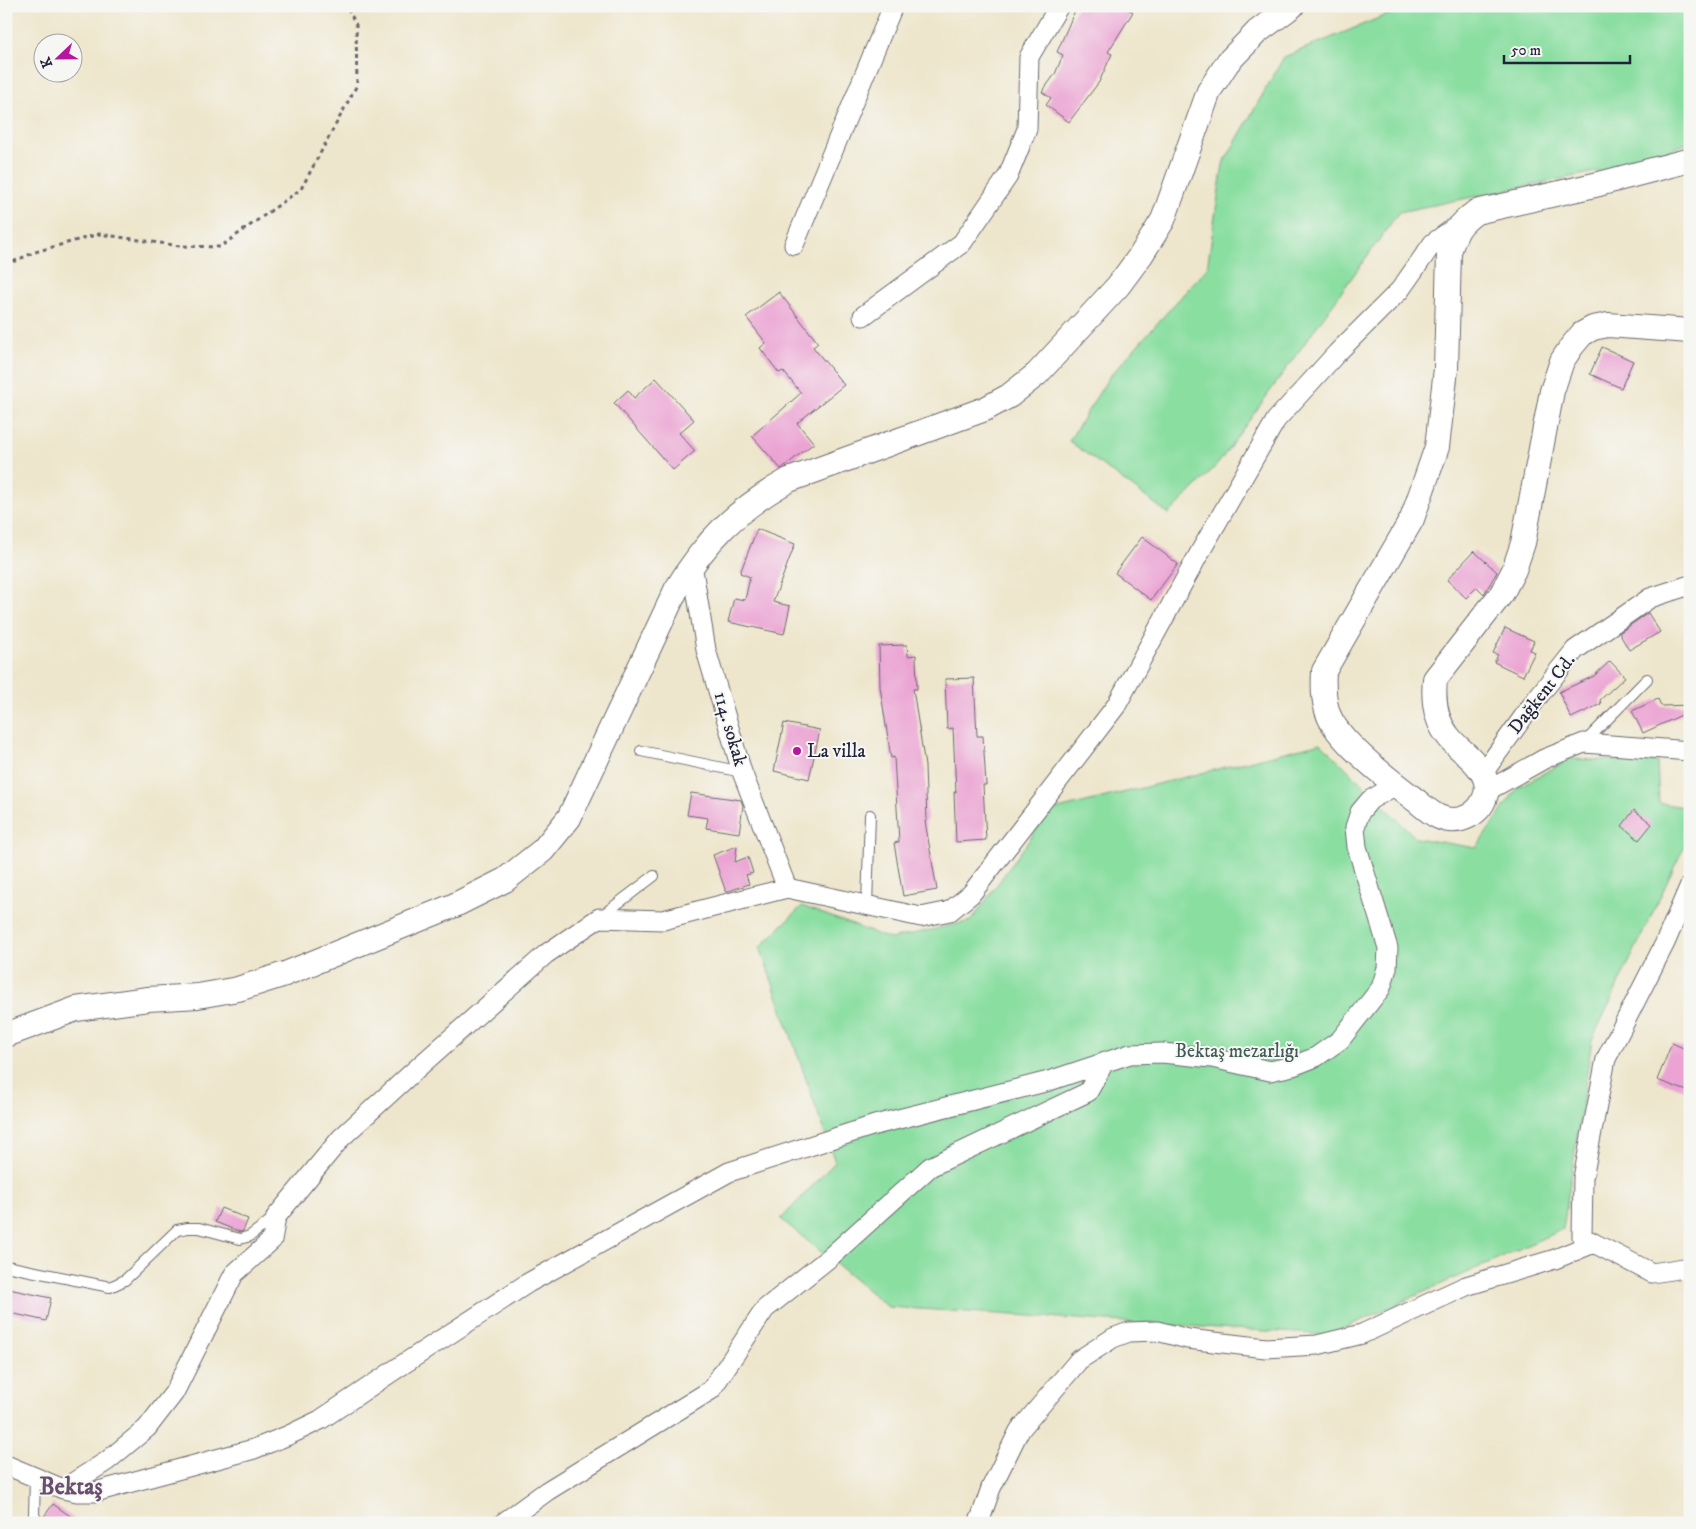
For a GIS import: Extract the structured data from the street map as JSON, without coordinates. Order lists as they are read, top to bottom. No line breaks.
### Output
{"streets":{"street":["Dağkent Cd.","114. sokak"]},"districts":["Bektaş"],"parks":["Bektaş mezarlığı"],"places":["La villa"],"scale_bar":"50 m","north":"left"}
